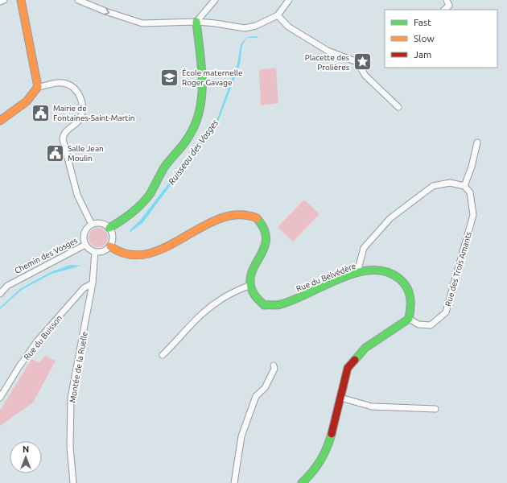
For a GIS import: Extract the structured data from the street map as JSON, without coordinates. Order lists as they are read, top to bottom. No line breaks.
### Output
{"streets":{"street":["Chemin des Vosges","Rue des Trois Amants","Rue du Belvédère","Rue du Buisson","Montée de la Ruelle"]},"crossings":[["Chemin des Vosges","Montée de la Ruelle"],["Rue des Trois Amants","Rue du Belvédère"],["Rue du Buisson","Montée de la Ruelle"]],"water":["Ruisseau des Vosges"],"places":{"place":["Placette des Prolières"],"school or university":["École maternelle Roger Gavage"],"public building":["Mairie de Fontaines-Saint-Martin","Salle Jean Moulin"]},"legend":["Fast","Slow","Jam"],"north":"top"}
